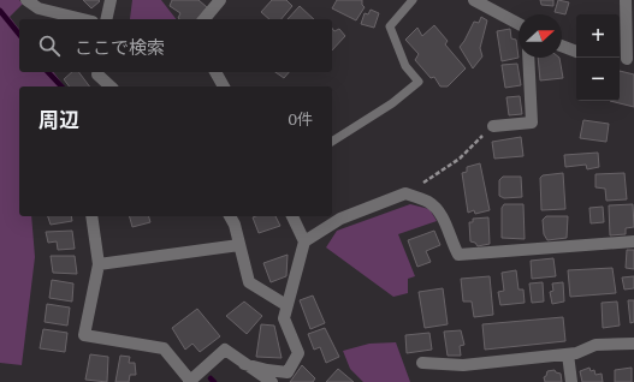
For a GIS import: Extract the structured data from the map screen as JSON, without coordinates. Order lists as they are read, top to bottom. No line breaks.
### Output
{"north":"right","page":{"map_buttons":["+","−"],"search":"ここで検索","heading":["周辺","0件"]}}
